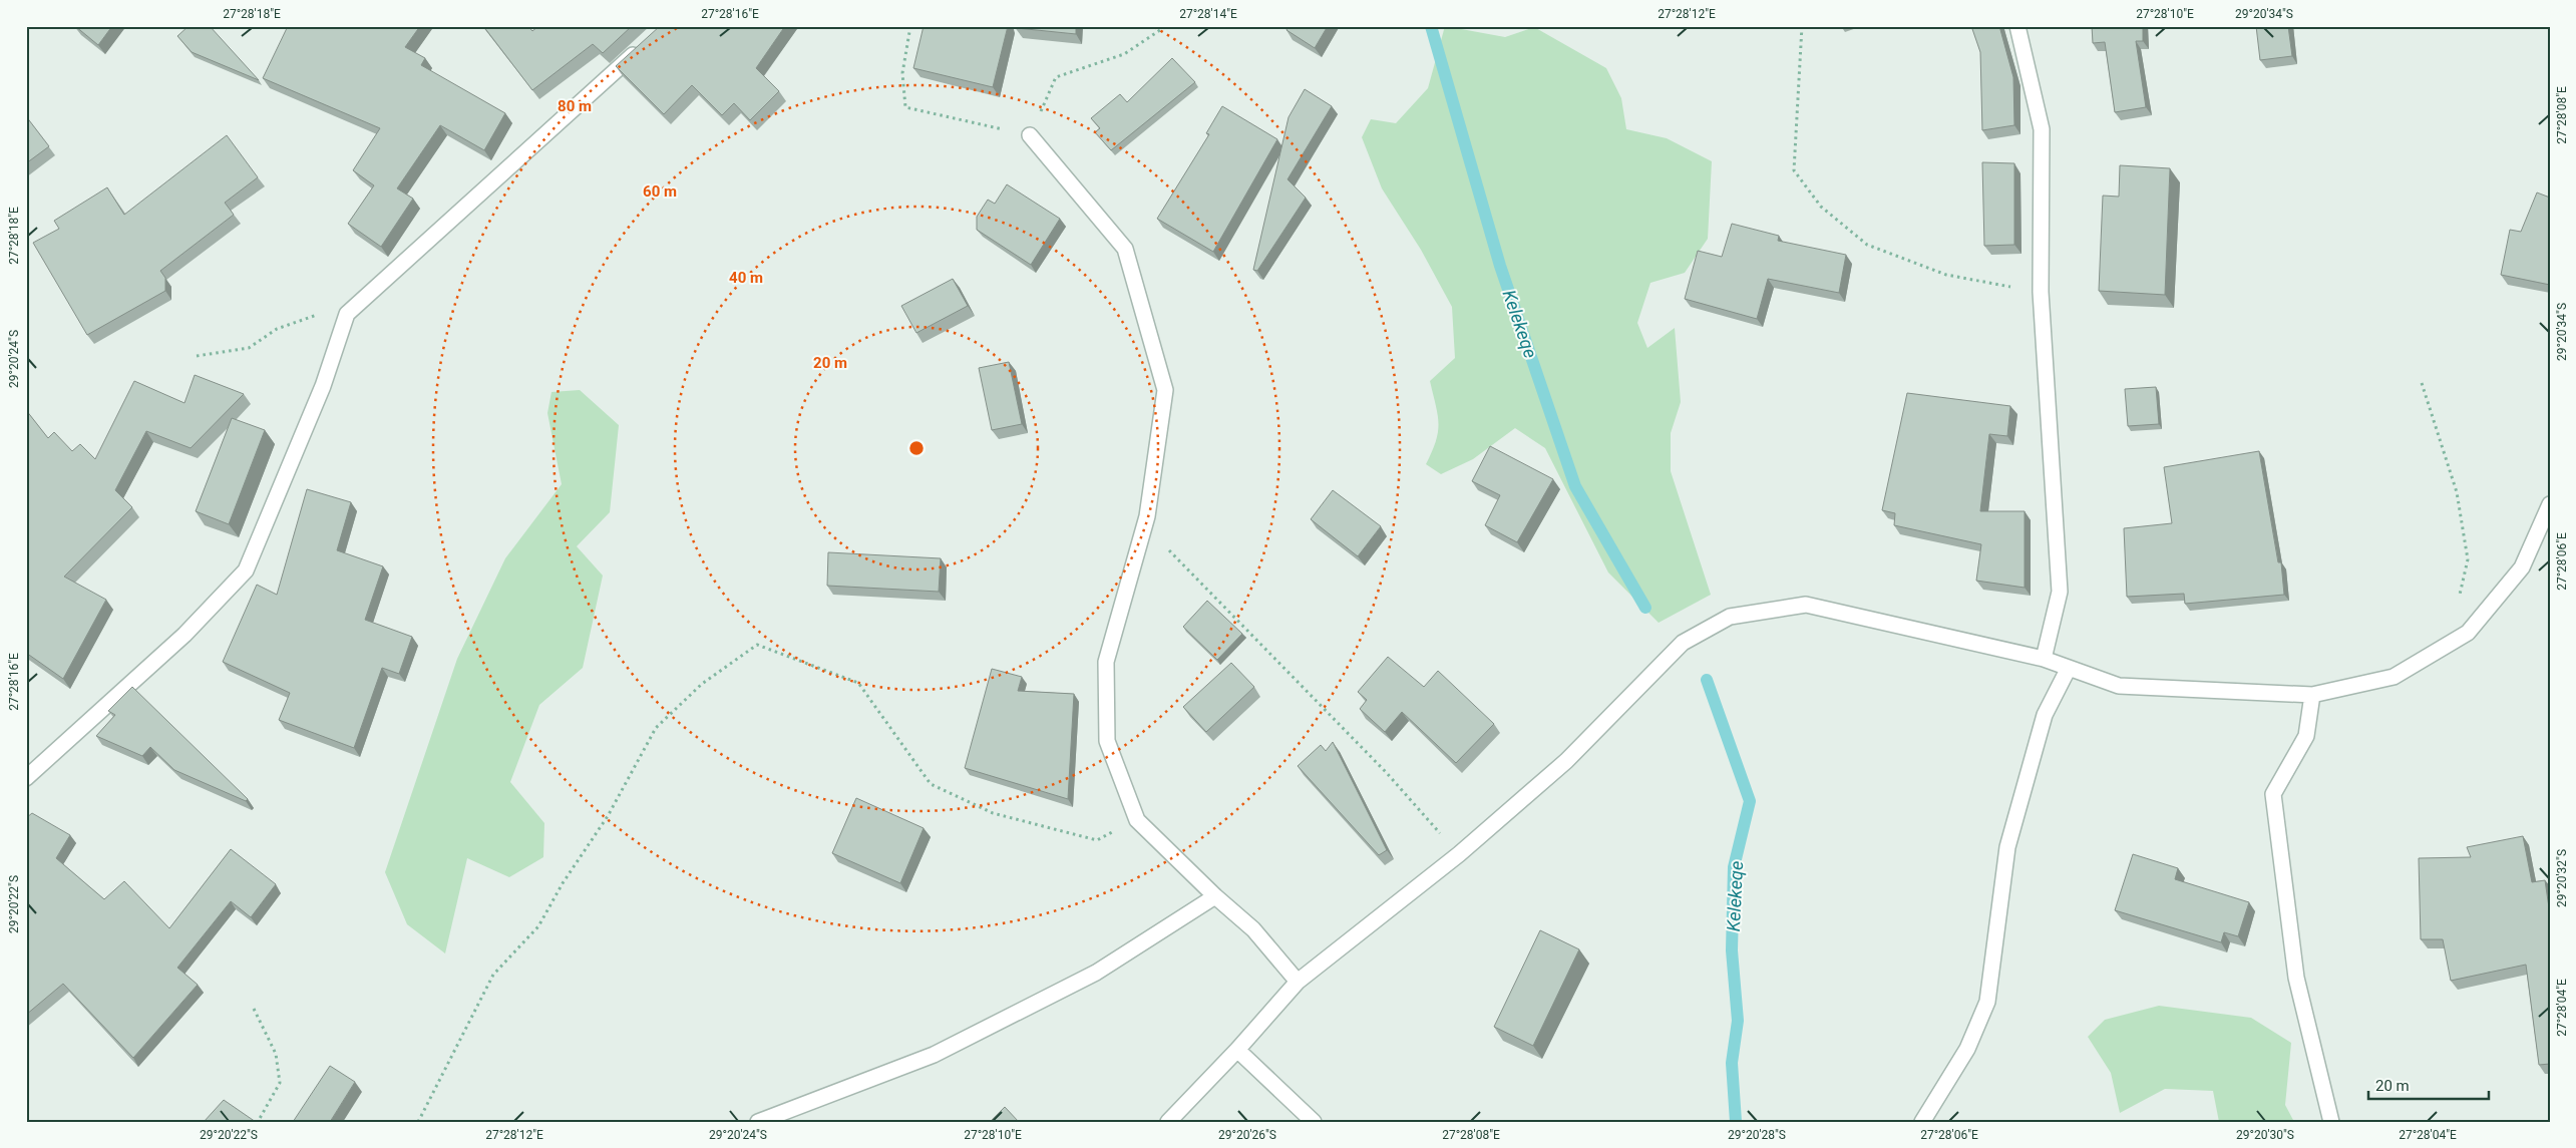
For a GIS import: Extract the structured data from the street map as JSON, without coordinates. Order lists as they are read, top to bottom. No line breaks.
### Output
{"water":["Kelekeqe"],"scale_bar":"20 m","coordinates":["27°28'18\"E","27°28'16\"E","27°28'14\"E","27°28'12\"E","27°28'10\"E","29°20'34\"S","27°28'08\"E","29°20'24\"S","27°28'06\"E","29°20'32\"S","29°20'22\"S","27°28'04\"E","29°20'26\"S","29°20'28\"S","29°20'30\"S"],"rings":["80 m","60 m","40 m","20 m"]}
